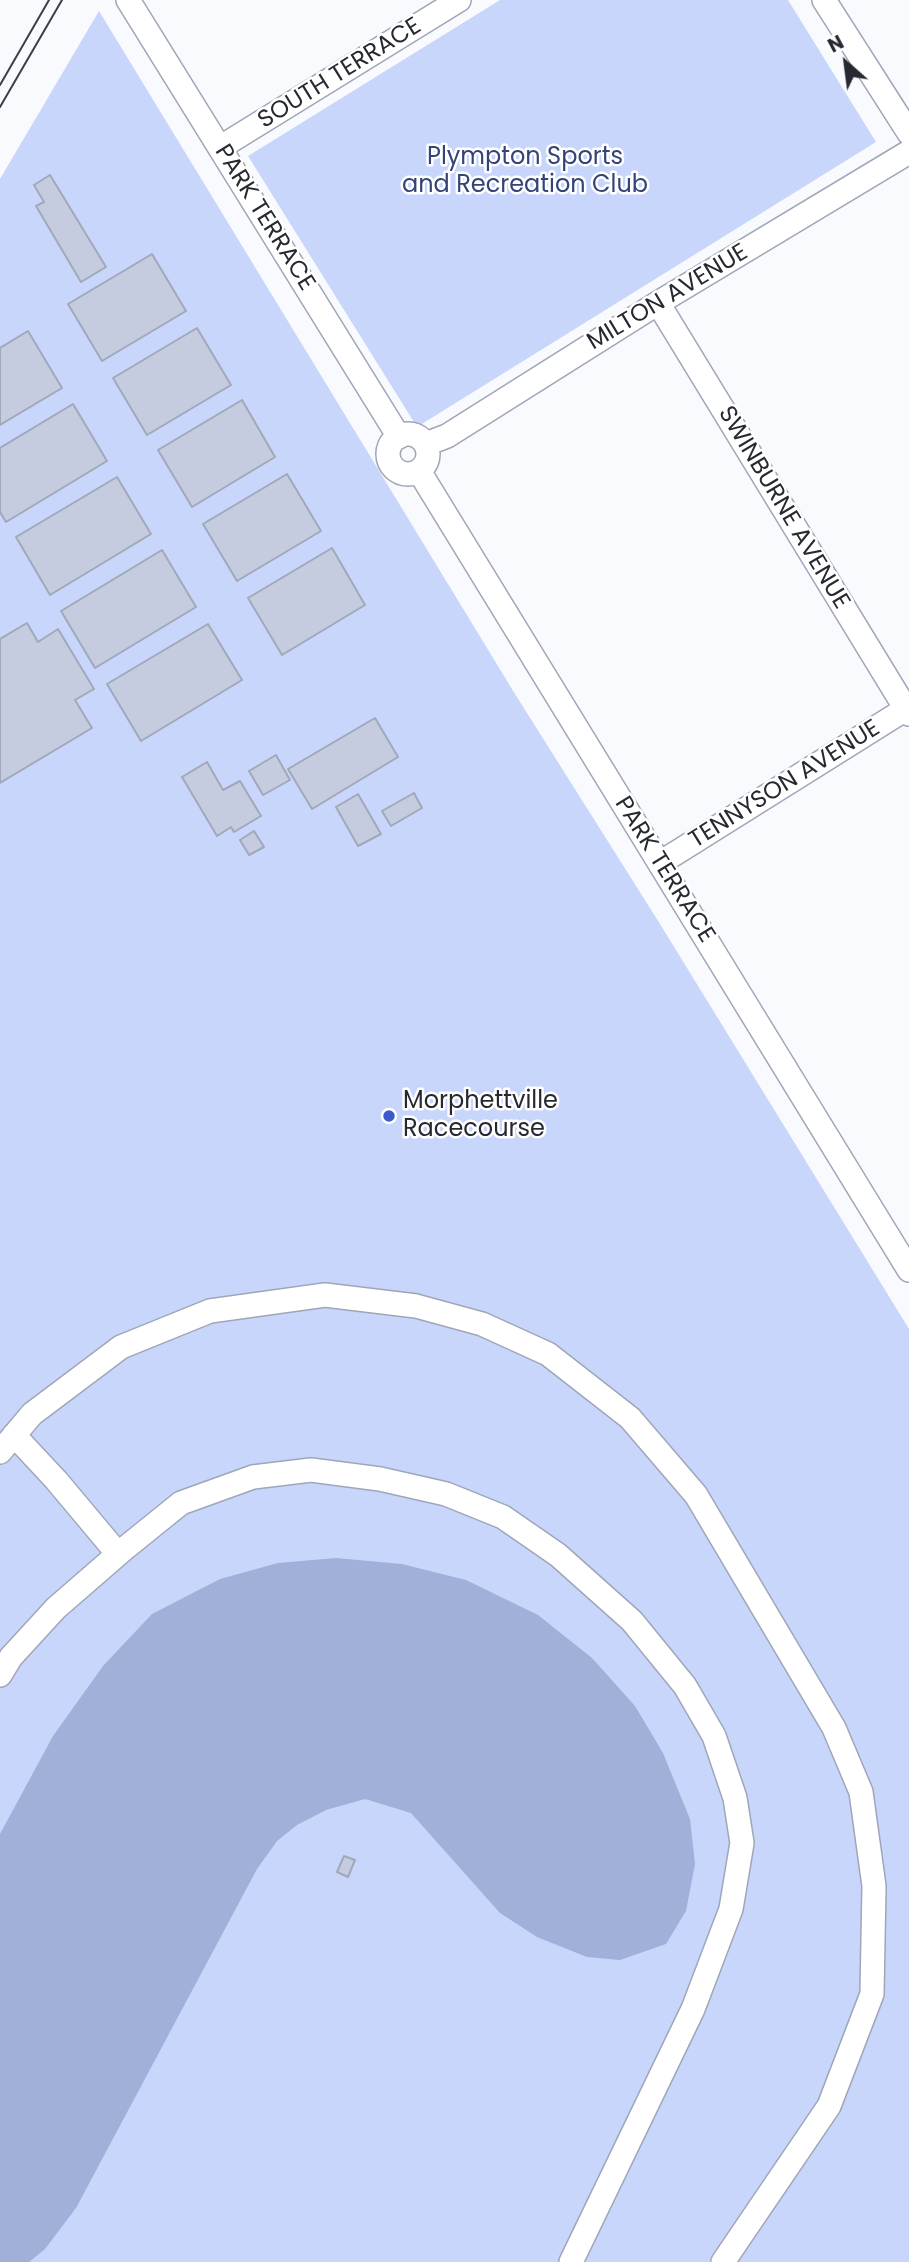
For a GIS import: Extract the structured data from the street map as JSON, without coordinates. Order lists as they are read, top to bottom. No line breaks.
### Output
{"streets":{"street":["SOUTH TERRACE","PARK TERRACE","MILTON AVENUE","SWINBURNE AVENUE","TENNYSON AVENUE"]},"crossings":[["SOUTH TERRACE","PARK TERRACE"],["PARK TERRACE","MILTON AVENUE"],["PARK TERRACE","TENNYSON AVENUE"],["MILTON AVENUE","SWINBURNE AVENUE"],["SWINBURNE AVENUE","TENNYSON AVENUE"]],"parks":["Plympton Sports and Recreation Club"],"places":["Morphettville Racecourse"],"north":"top left"}
